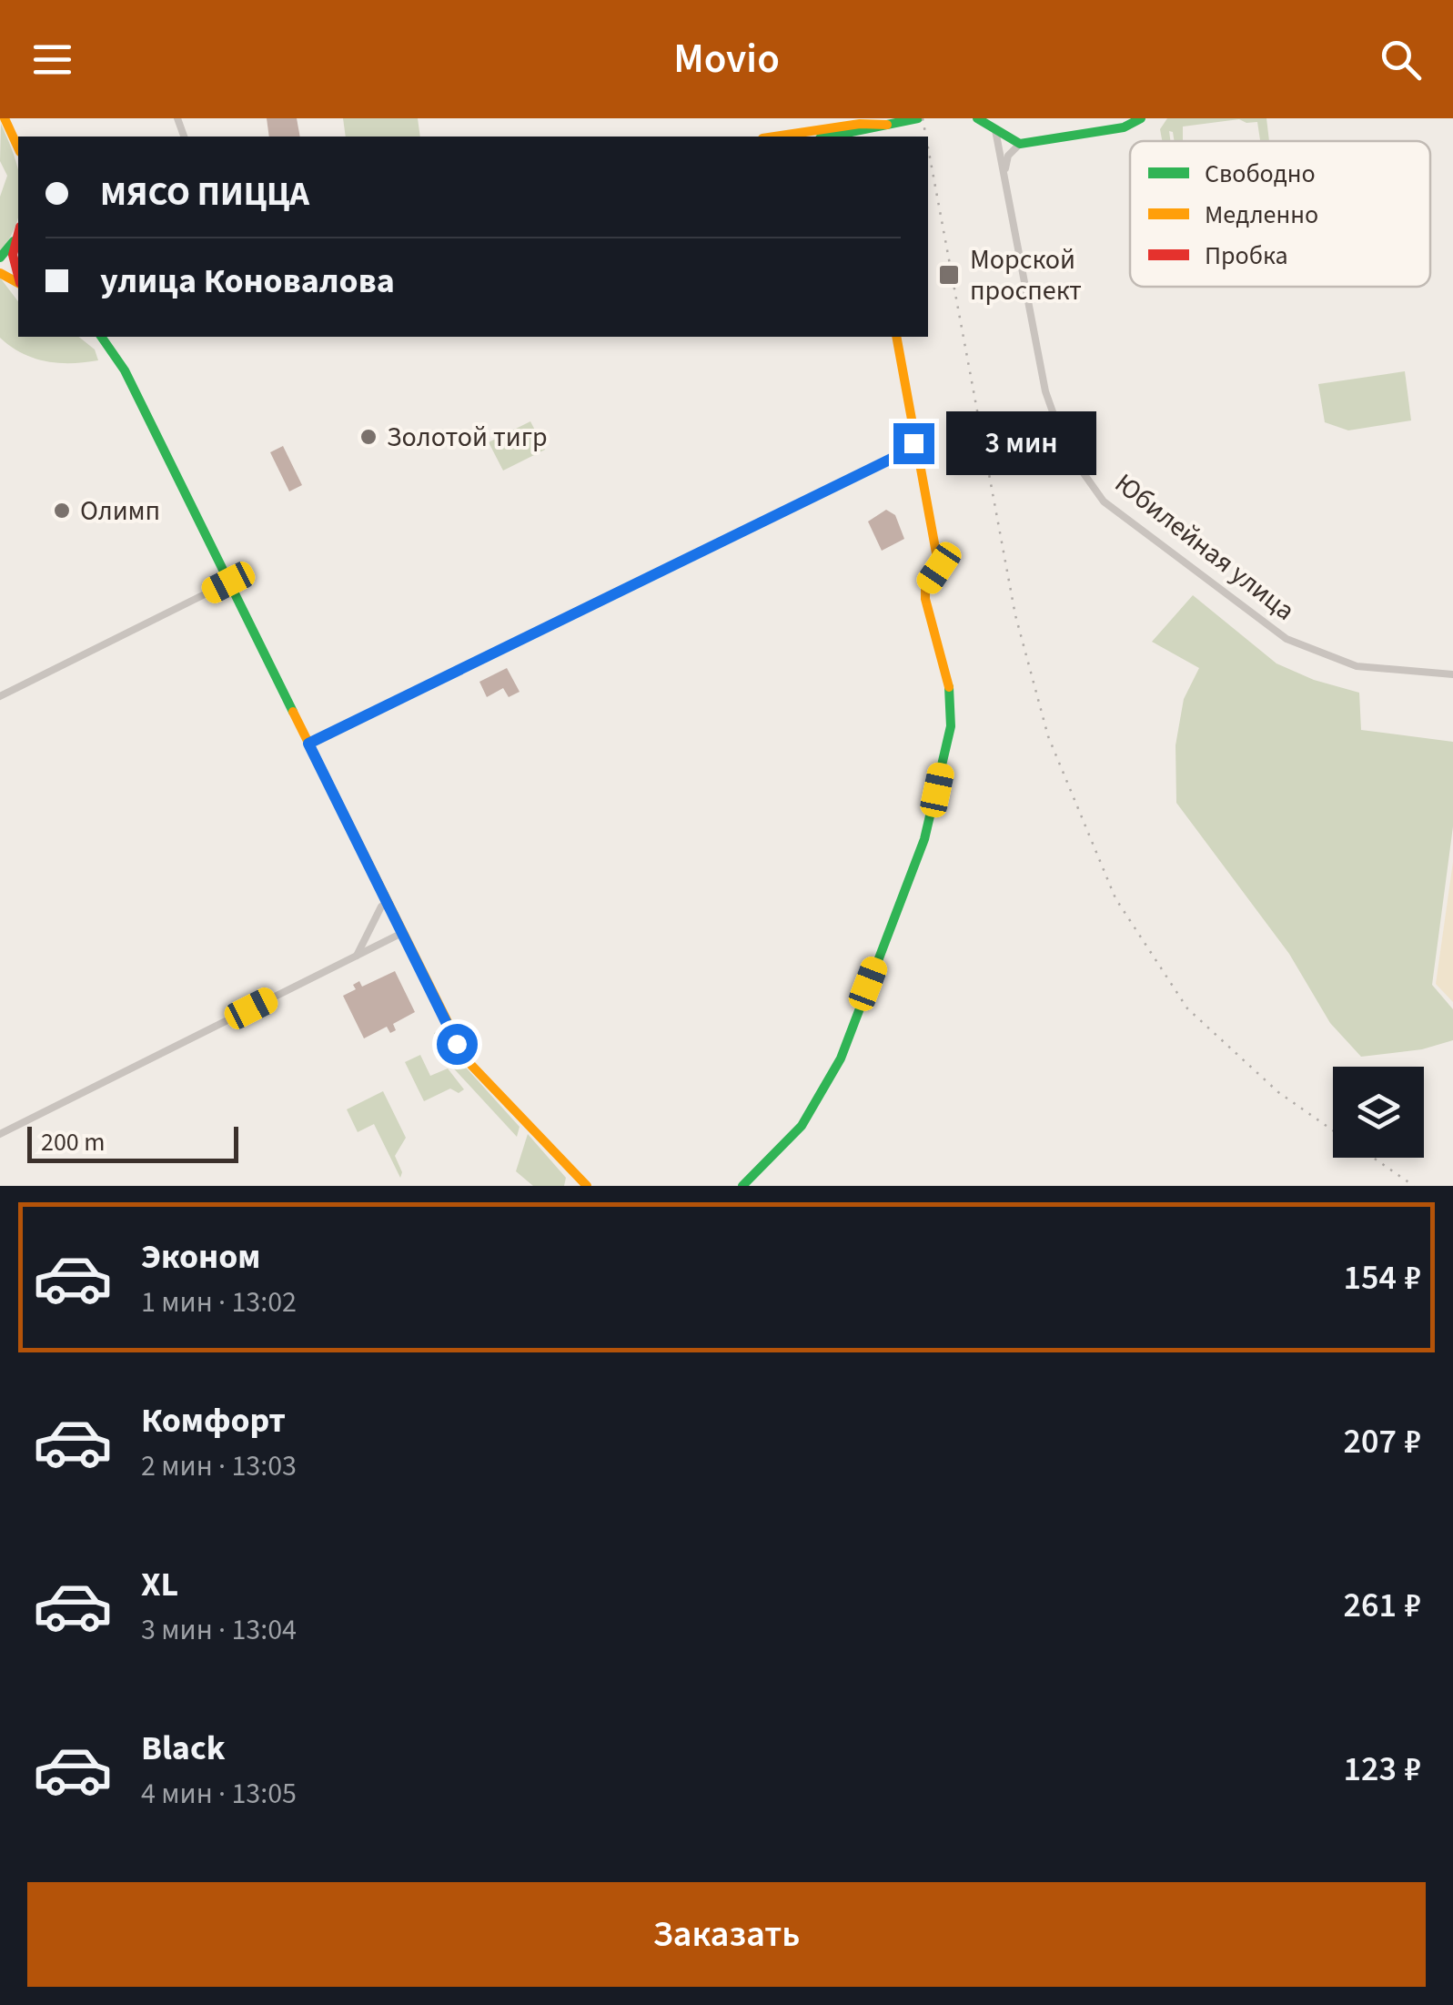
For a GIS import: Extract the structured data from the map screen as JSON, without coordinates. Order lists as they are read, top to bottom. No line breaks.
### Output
{"streets":{"street":["Юбилейная улица"]},"places":{"transit":["Морской проспект"],"other":["Золотой тигр","Олимп"]},"legend":["Свободно","Медленно","Пробка"],"scale_bar":"200 m","page":{"header":"Movio","banner":["МЯСО ПИЦЦА","улица Коновалова"],"bubble":"3 мин","scale":"200 m","list":[{"name":"Эконом","note":"1 мин · 13:02","value":"154 ₽"},{"name":"Комфорт","note":"2 мин · 13:03","value":"207 ₽"},{"name":"XL","note":"3 мин · 13:04","value":"261 ₽"},{"name":"Black","note":"4 мин · 13:05","value":"123 ₽"}],"buttons":"Заказать"}}
